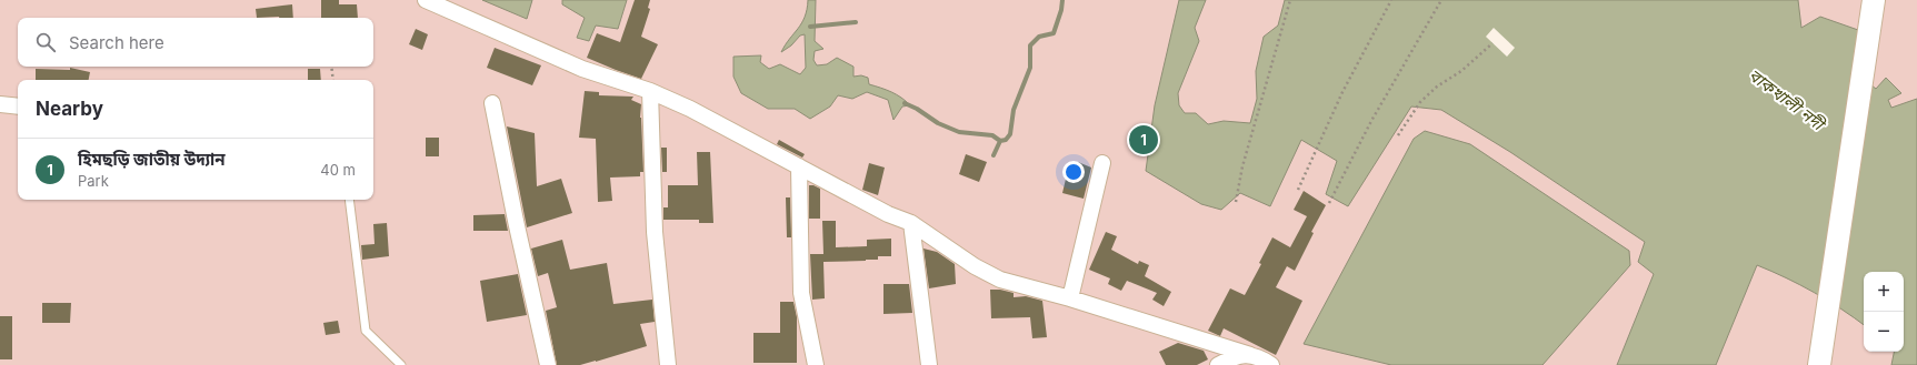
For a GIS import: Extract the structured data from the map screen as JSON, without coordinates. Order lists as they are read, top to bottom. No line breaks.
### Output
{"water":["বাকখালী নদী"],"page":{"search":"Search here","heading":"Nearby","pins":"1","list":[{"mark":"1","name":"হিমছড়ি জাতীয় উদ্যান","note":"Park","value":"40 m"}],"map_buttons":["+","−"]}}
